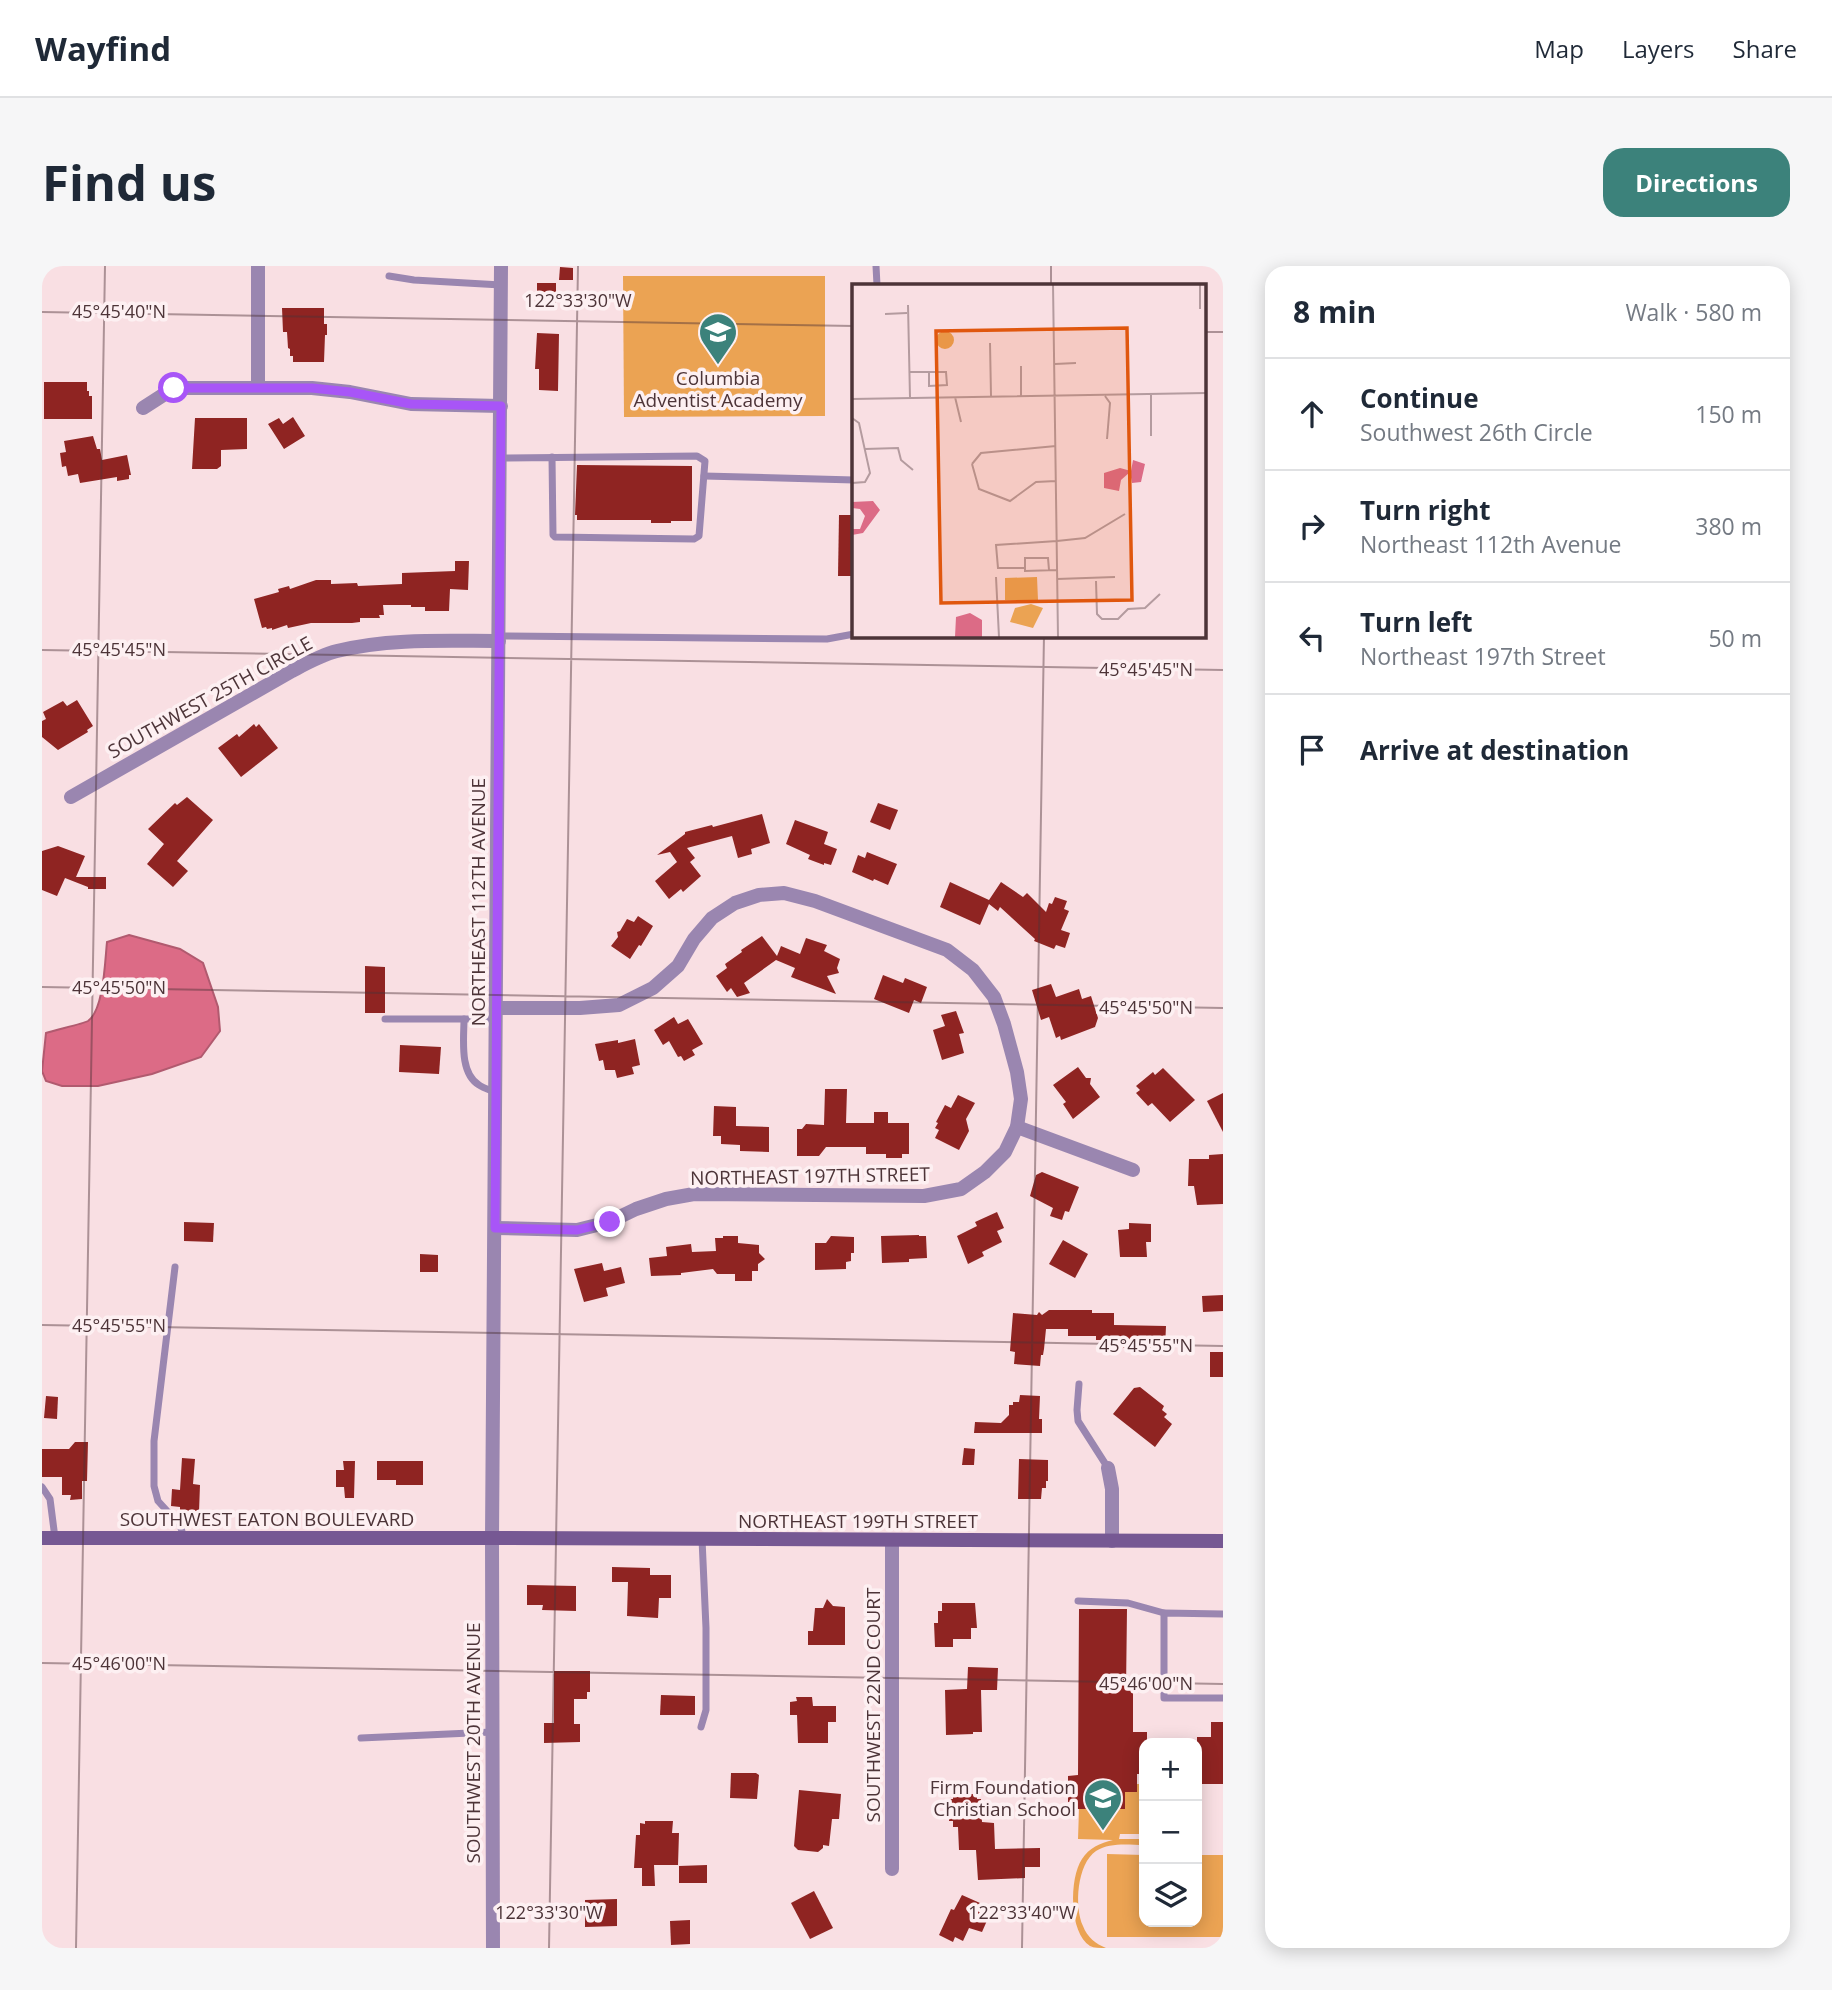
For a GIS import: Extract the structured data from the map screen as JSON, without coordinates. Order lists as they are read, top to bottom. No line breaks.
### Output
{"streets":{"main road":["SOUTHWEST EATON BOULEVARD","NORTHEAST 199TH STREET"],"street":["SOUTHWEST 25TH CIRCLE","NORTHEAST 112TH AVENUE","NORTHEAST 197TH STREET","SOUTHWEST 22ND COURT","SOUTHWEST 20TH AVENUE"]},"crossings":[["SOUTHWEST 25TH CIRCLE","NORTHEAST 112TH AVENUE"],["NORTHEAST 112TH AVENUE","NORTHEAST 197TH STREET"],["NORTHEAST 112TH AVENUE","SOUTHWEST EATON BOULEVARD"],["NORTHEAST 112TH AVENUE","NORTHEAST 199TH STREET"],["NORTHEAST 112TH AVENUE","SOUTHWEST 20TH AVENUE"],["SOUTHWEST EATON BOULEVARD","NORTHEAST 199TH STREET"],["SOUTHWEST EATON BOULEVARD","SOUTHWEST 20TH AVENUE"],["NORTHEAST 199TH STREET","SOUTHWEST 22ND COURT"],["NORTHEAST 199TH STREET","SOUTHWEST 20TH AVENUE"]],"places":{"school or university":["Columbia Adventist Academy","Firm Foundation Christian School"]},"page":{"header":"Wayfind","nav":["Map","Layers","Share"],"buttons":"Directions","title":"Find us","heading":["8 min","Walk · 580 m"],"list":[["Continue","Southwest 26th Circle","150 m"],["Turn right","Northeast 112th Avenue","380 m"],["Turn left","Northeast 197th Street","50 m"],"Arrive at destination"],"map_buttons":["+","−"]},"coordinates":["122°33'30\"W","45°45'40\"N","45°45'45\"N","45°45'50\"N","45°45'55\"N","45°46'00\"N","122°33'40\"W"]}
